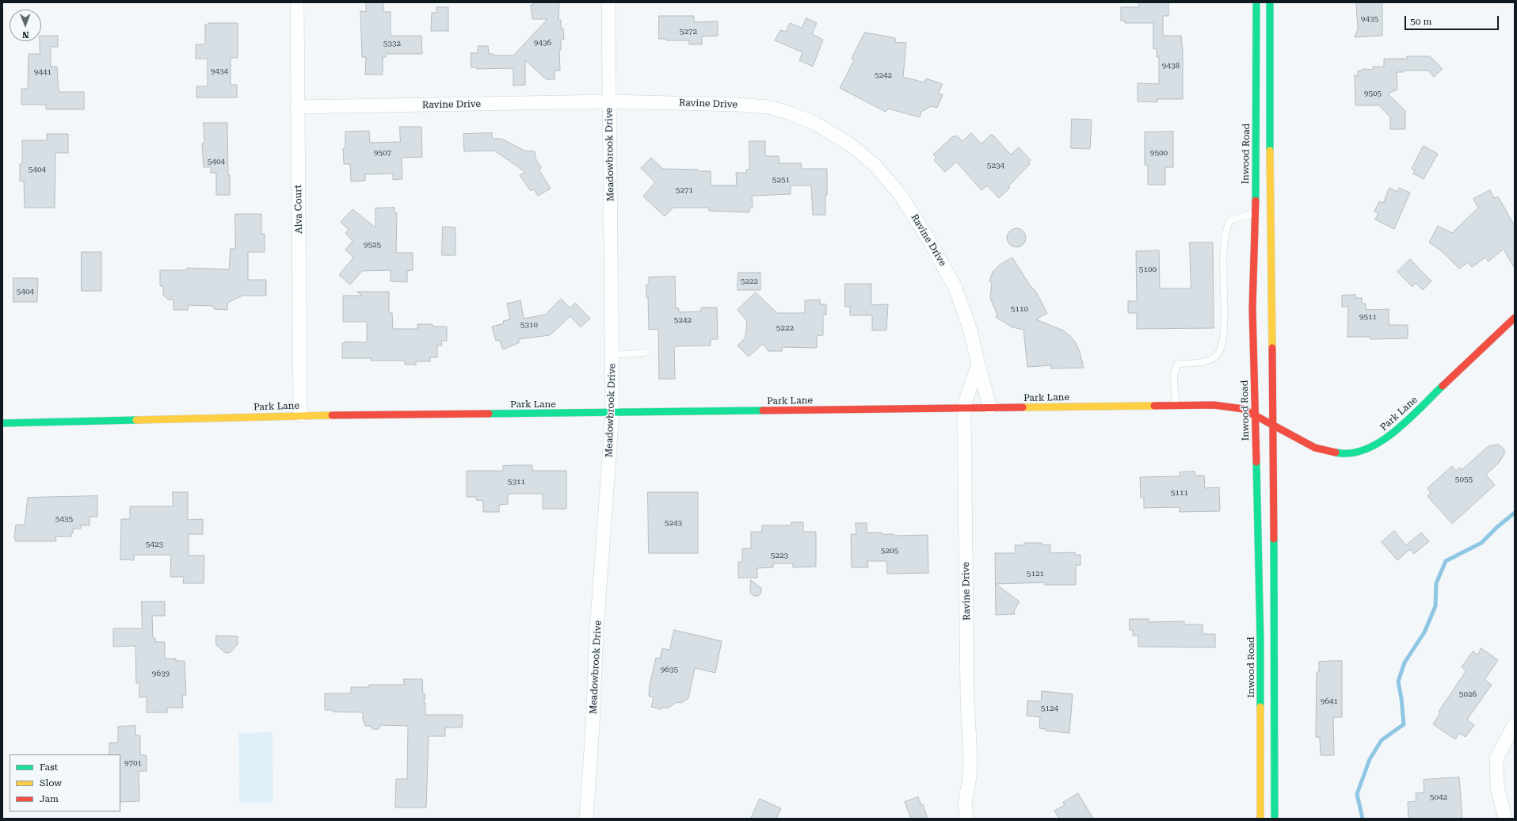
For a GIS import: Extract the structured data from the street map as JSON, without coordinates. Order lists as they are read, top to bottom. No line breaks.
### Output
{"streets":{"main road":["Inwood Road","Park Lane"],"street":["Ravine Drive","Meadowbrook Drive","Alva Court"]},"crossings":[["Ravine Drive","Meadowbrook Drive"],["Ravine Drive","Alva Court"],["Ravine Drive","Park Lane"],["Inwood Road","Park Lane"],["Meadowbrook Drive","Park Lane"],["Alva Court","Park Lane"]],"house_numbers":["9435","5272","9436","5332","9438","9434","9441","5242","9505","9507","9500","5404","5234","5404","5251","5271","9525","5100","5222","5404","5110","9511","5242","5310","5222","5055","5311","5111","5435","5243","5423","5205","5223","5121","9635","9639","5026","9641","5124","9701","5042"],"legend":["Fast","Slow","Jam"],"scale_bar":"50 m","north":"bottom"}
